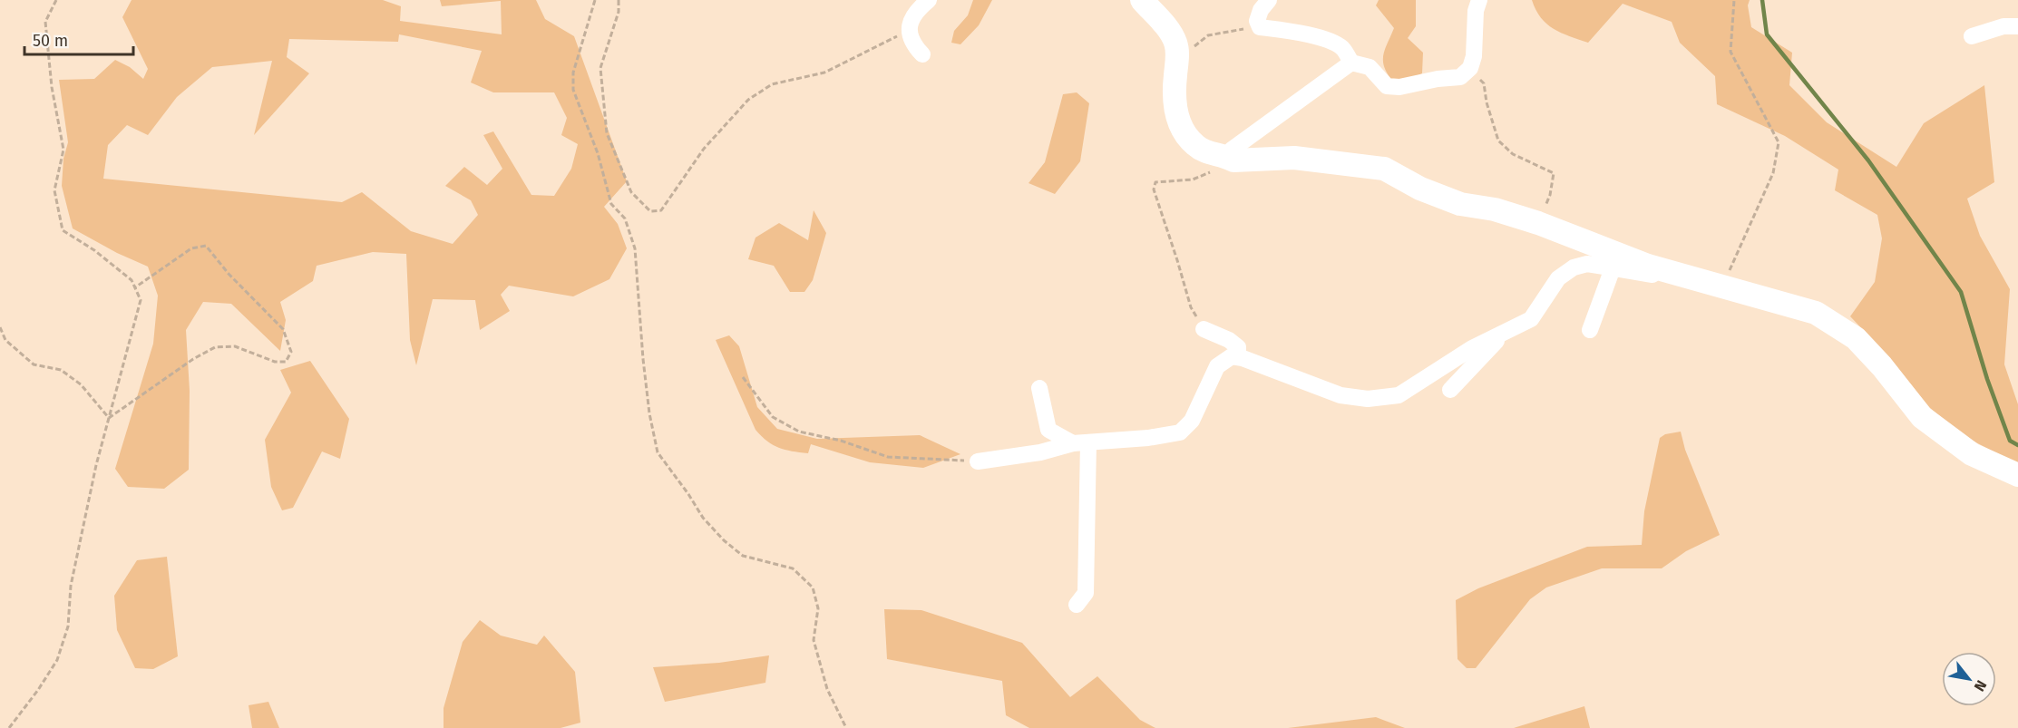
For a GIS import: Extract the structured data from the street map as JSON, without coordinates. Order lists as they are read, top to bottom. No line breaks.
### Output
{"scale_bar":"50 m","north":"bottom right"}
